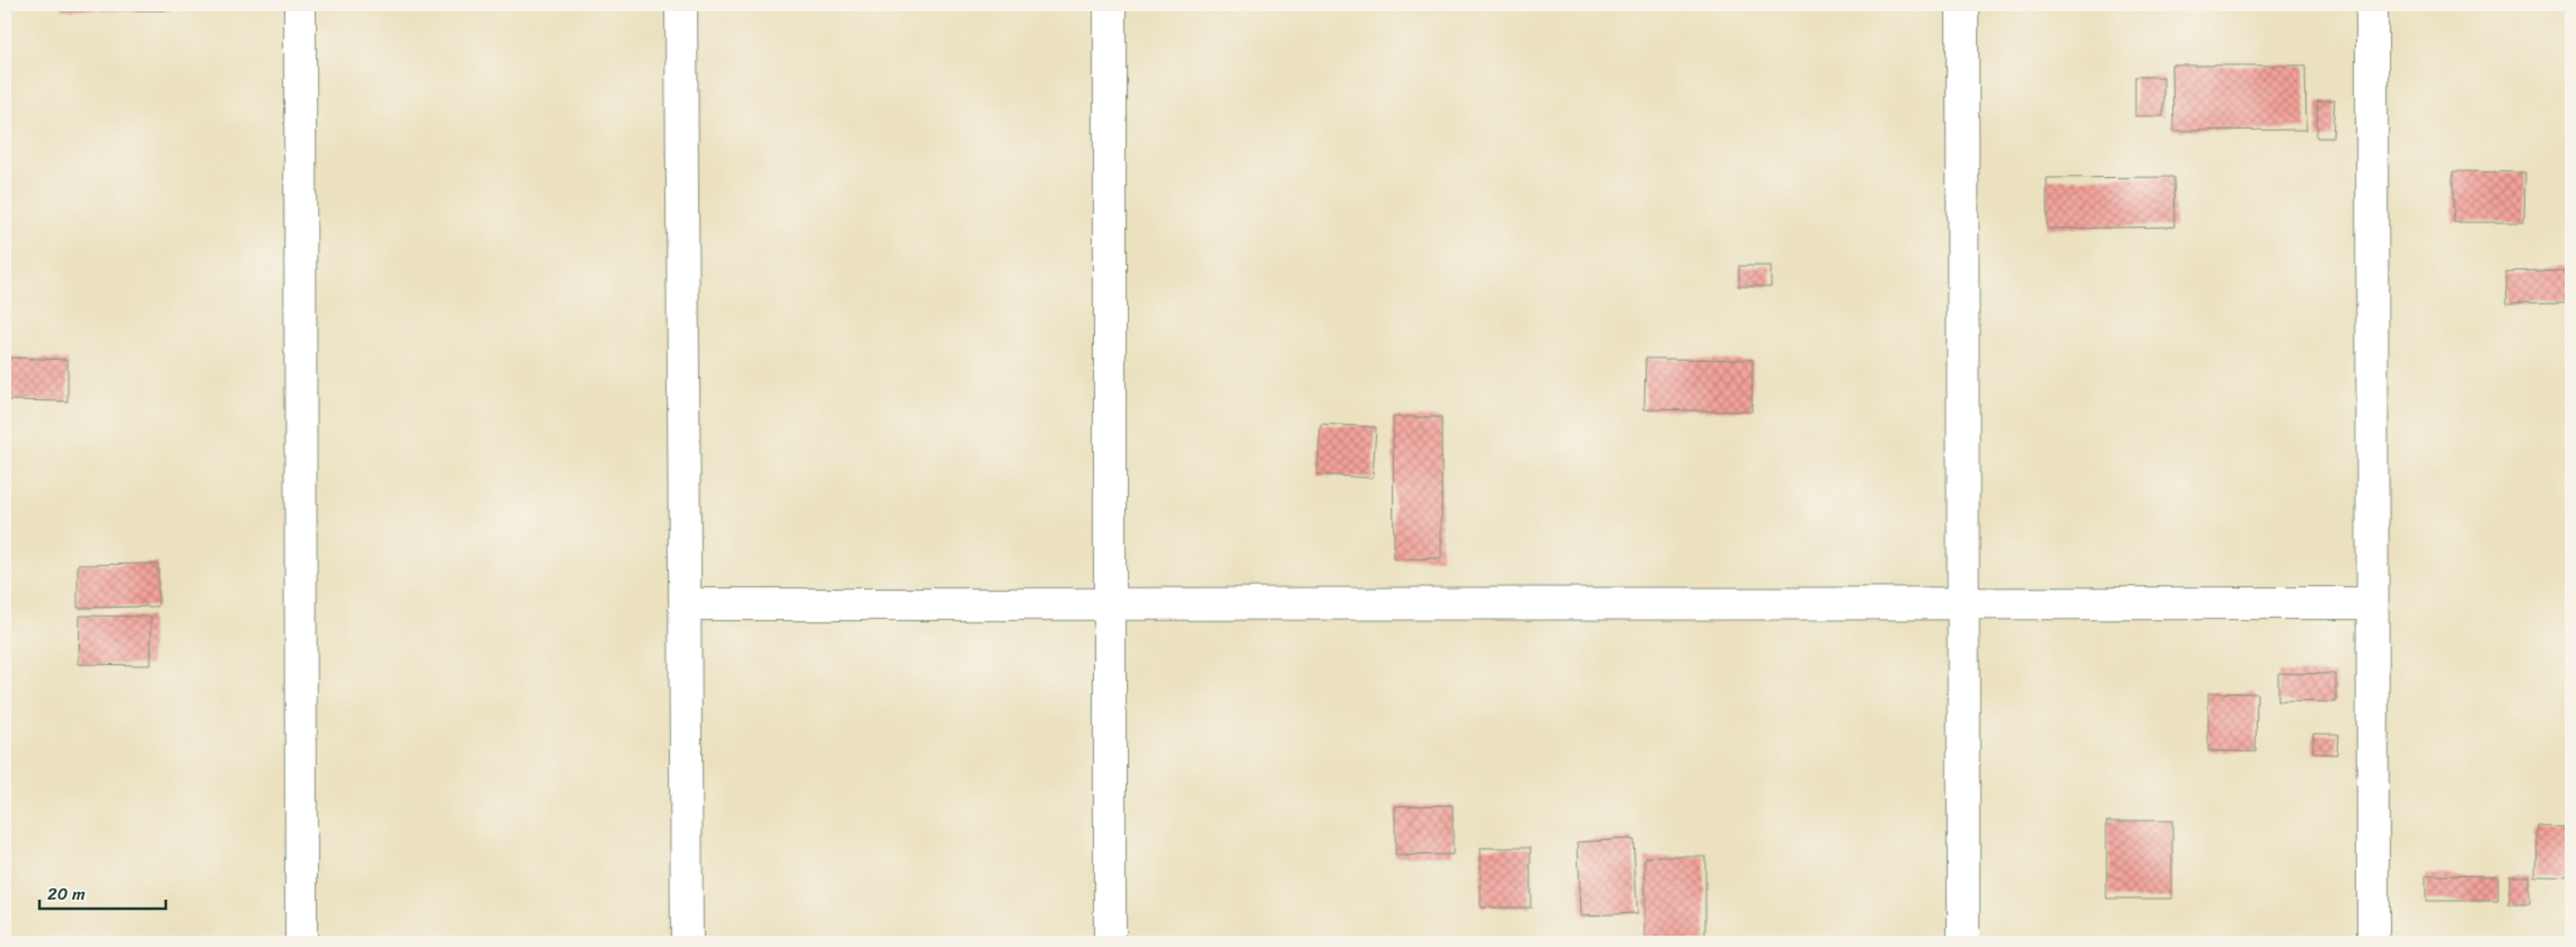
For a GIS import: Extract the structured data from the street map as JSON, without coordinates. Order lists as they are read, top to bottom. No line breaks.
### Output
{"scale_bar":"20 m"}
